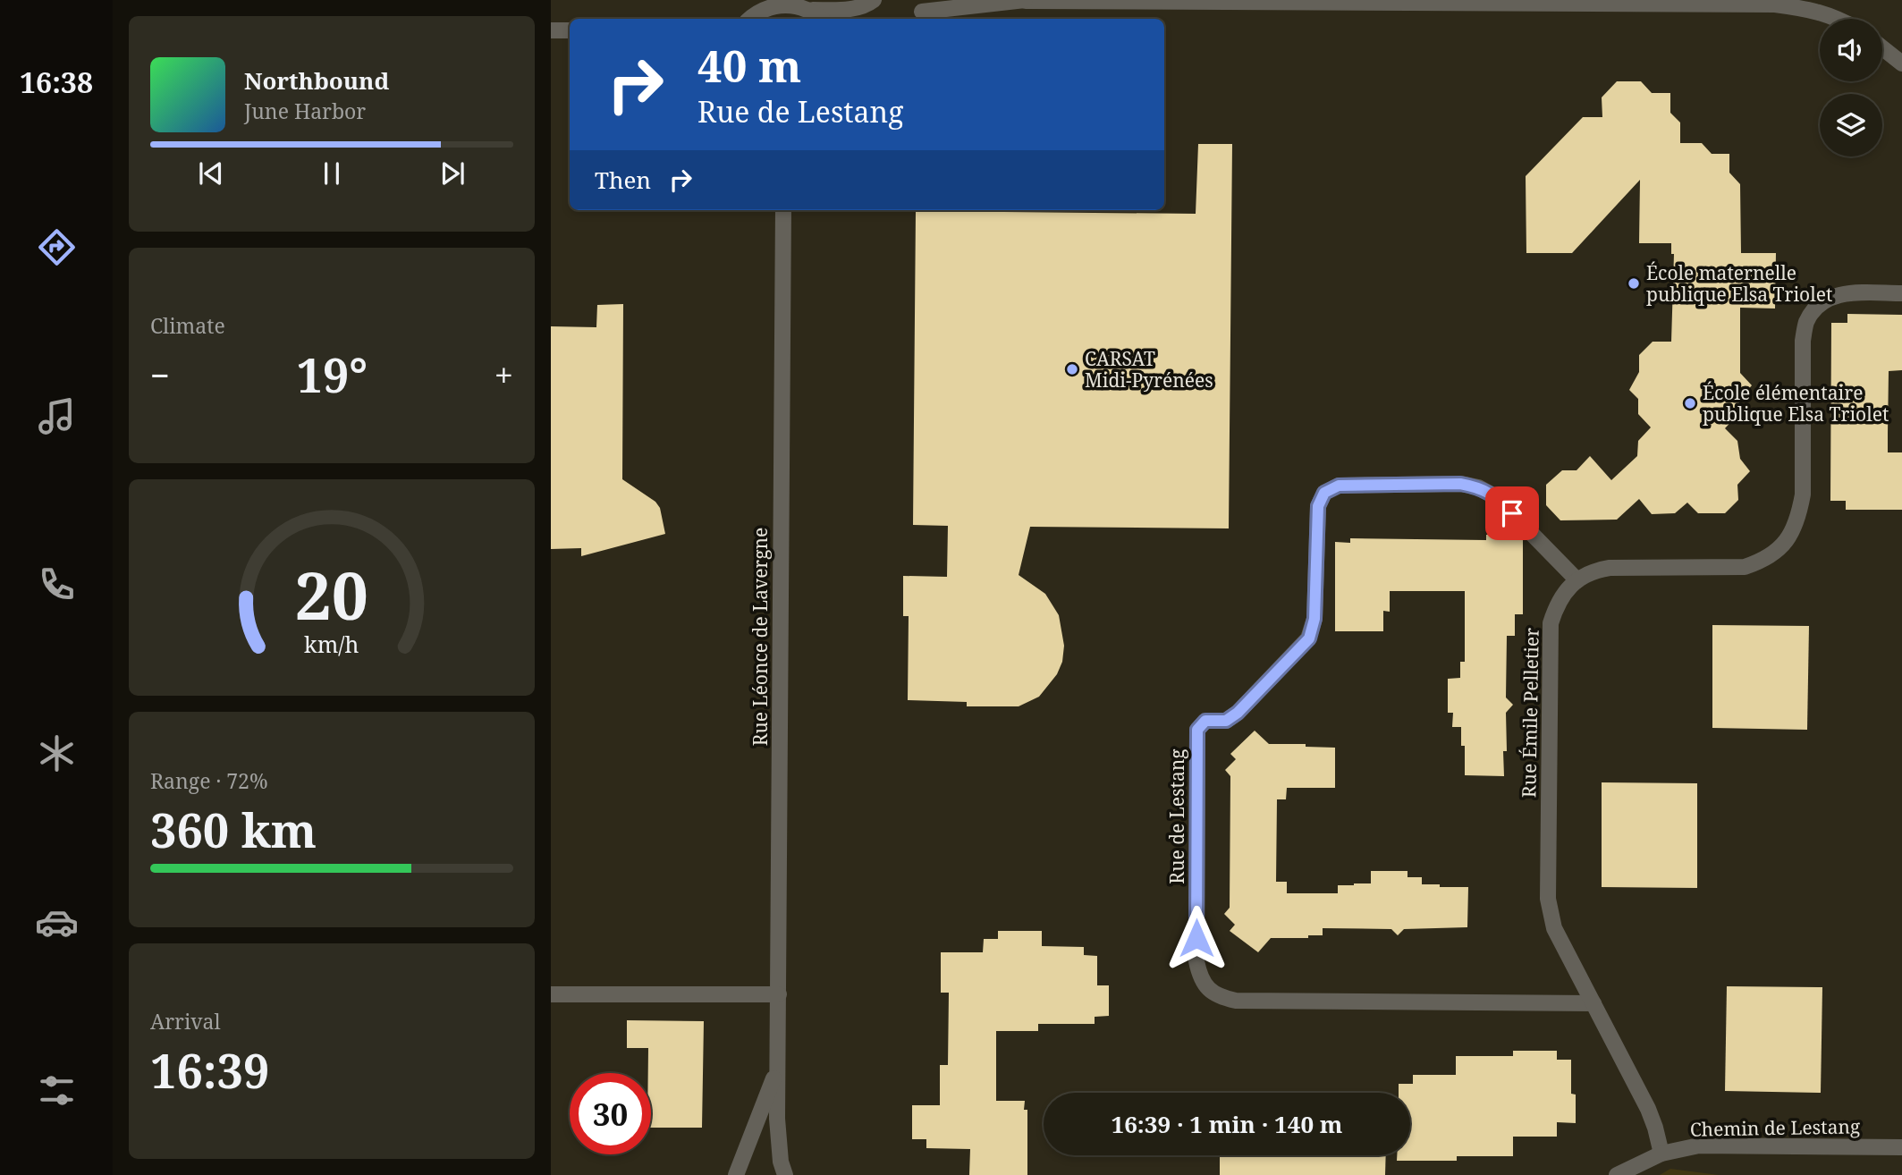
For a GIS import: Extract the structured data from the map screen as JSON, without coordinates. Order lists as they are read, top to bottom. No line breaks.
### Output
{"streets":{"street":["Rue Léonce de Lavergne","Rue Émile Pelletier","Rue de Lestang","Chemin de Lestang"]},"crossings":[["Rue Émile Pelletier","Rue de Lestang"],["Rue Émile Pelletier","Chemin de Lestang"]],"places":["École maternelle publique Elsa Triolet","CARSAT Midi-Pyrénées","École élémentaire publique Elsa Triolet"],"page":{"tabs":"16:38","turn":["40 m","Rue de Lestang"],"song":["Northbound","June Harbor"],"then":"Then","tile":["Climate",["Range · 72%","360 km"],["Arrival","16:39"]],"heat":["−","19°","+"],"limit":"30","trip":"16:39 · 1 min · 140 m","gauge":["20","km/h"]}}
